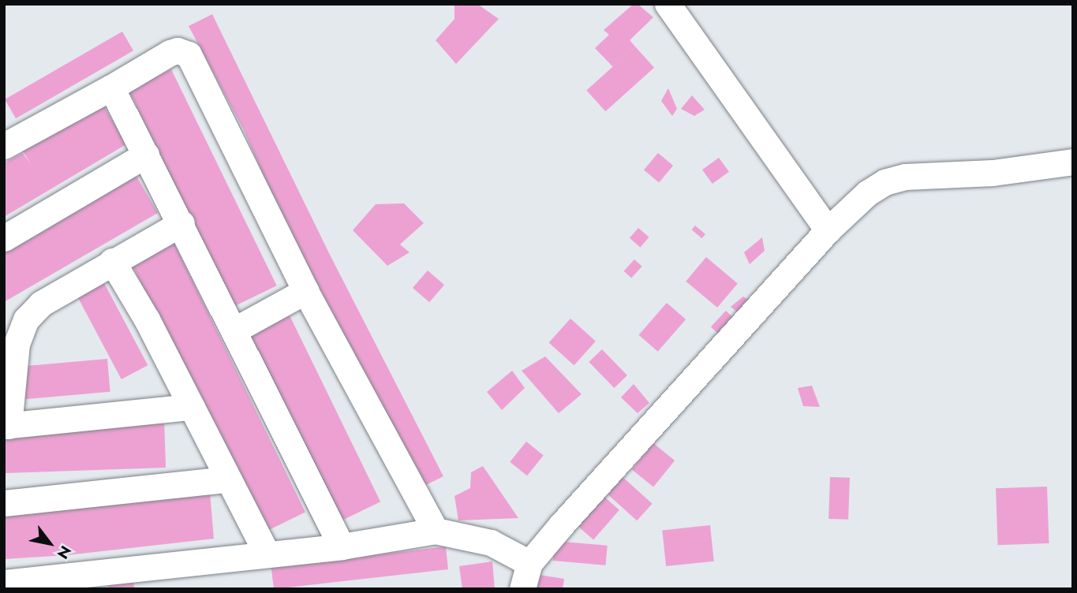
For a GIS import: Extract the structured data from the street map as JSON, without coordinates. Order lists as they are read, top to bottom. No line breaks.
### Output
{"north":"bottom right"}
